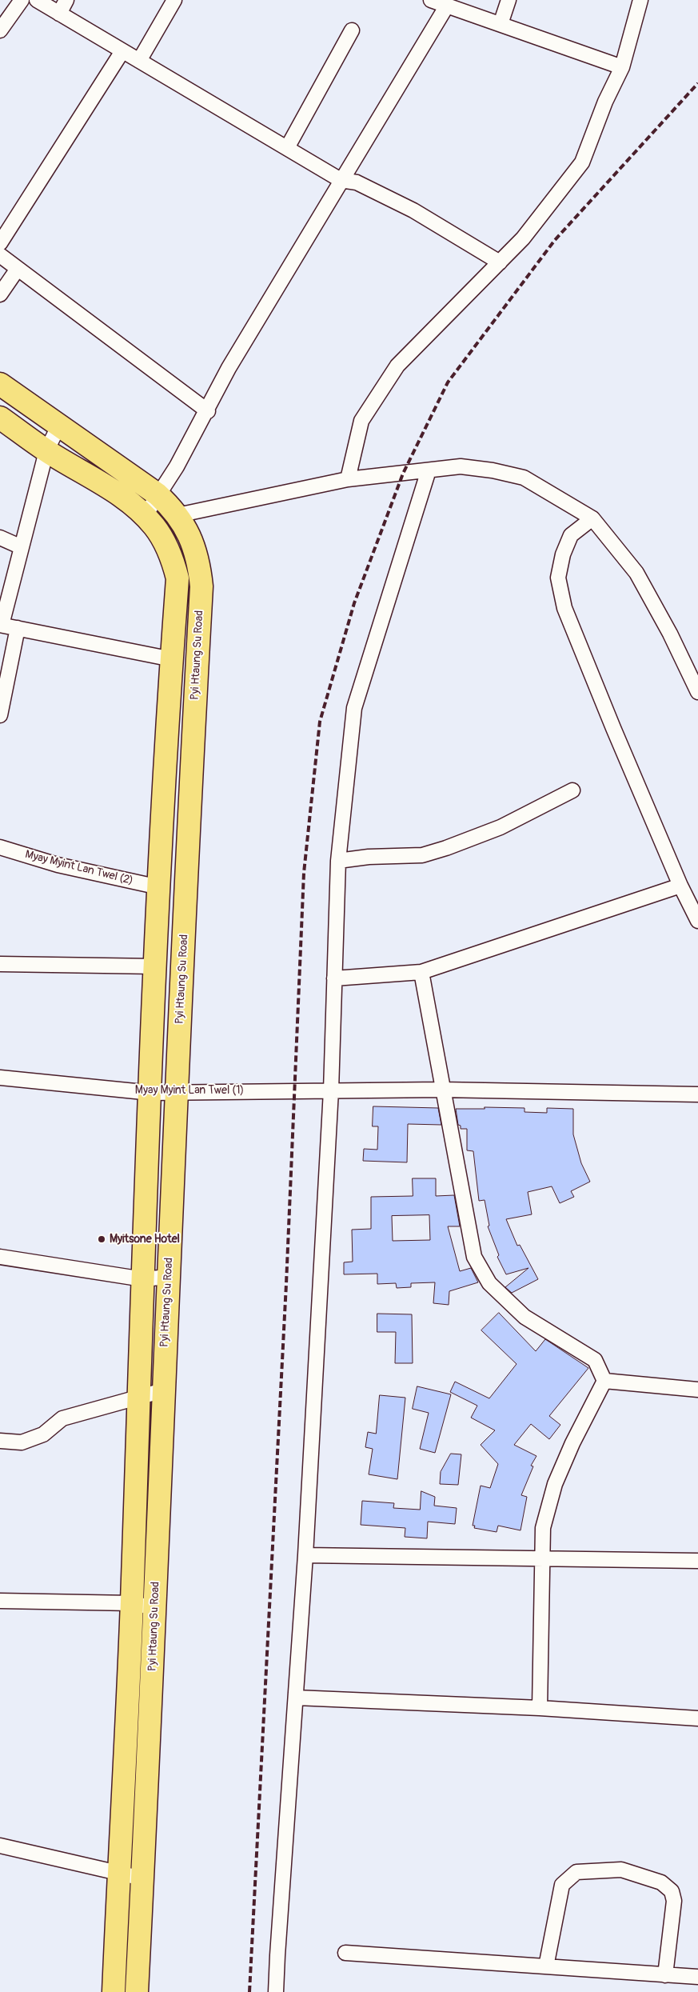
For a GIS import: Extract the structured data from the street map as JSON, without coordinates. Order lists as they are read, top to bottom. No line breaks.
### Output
{"streets":{"highway":["Pyi Htaung Su Road"],"street":["Myay Myint Lan Twel (2)","Myay Myint Lan Twel (1)"]},"crossings":[["Pyi Htaung Su Road","Myay Myint Lan Twel (1)"]],"places":["Myitsone Hotel"]}
